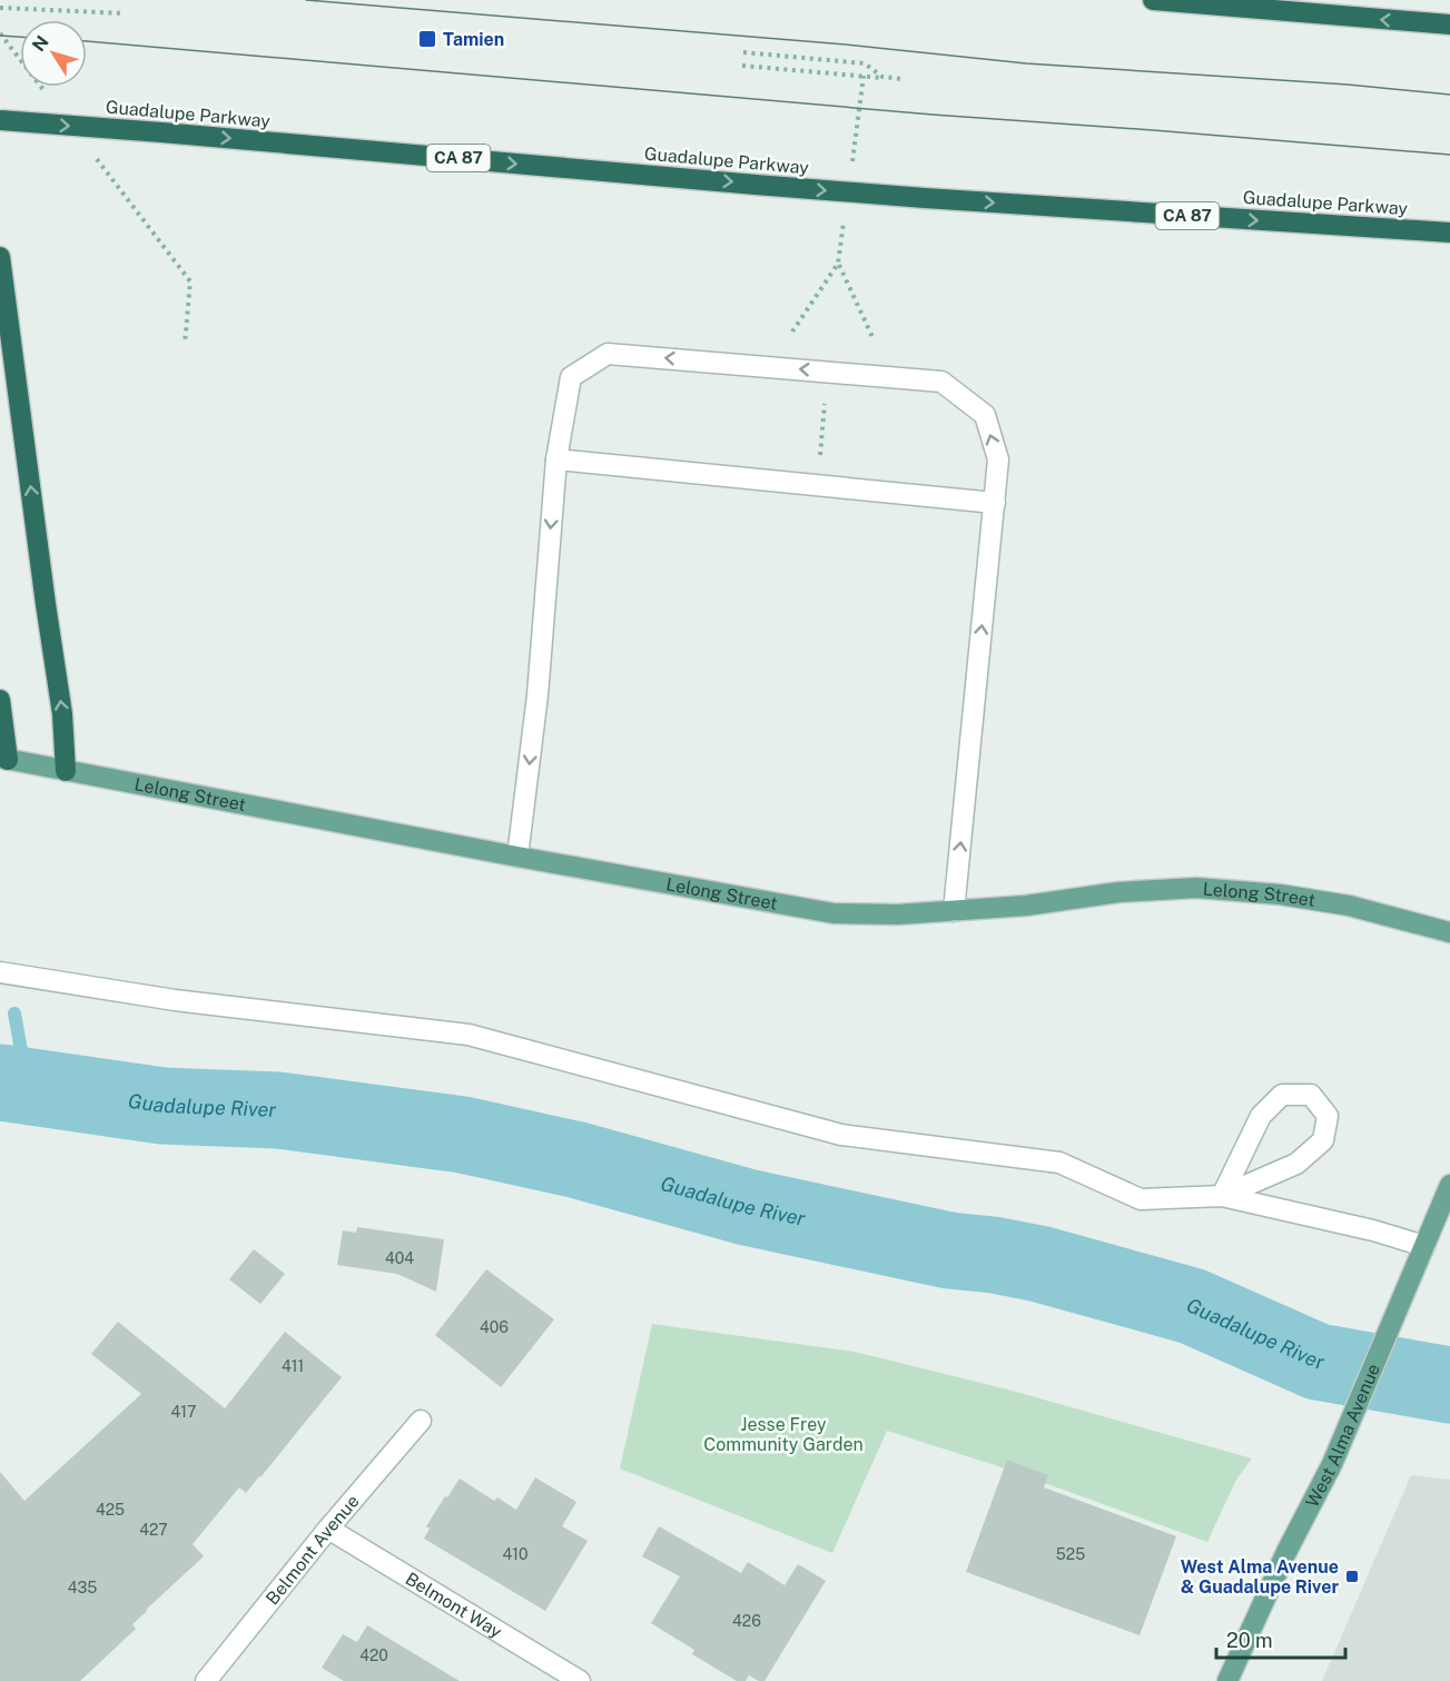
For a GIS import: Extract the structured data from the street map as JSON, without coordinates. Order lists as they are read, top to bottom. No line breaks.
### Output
{"streets":{"highway":["Guadalupe Parkway","CA 87"],"main road":["Lelong Street","West Alma Avenue"],"street":["Belmont Avenue","Belmont Way"]},"crossings":[["Belmont Avenue","Belmont Way"]],"one_way":["Guadalupe Parkway"],"water":["Guadalupe River"],"parks":["Jesse Frey Community Garden"],"places":{"transit":["Tamien","West Alma Avenue & Guadalupe River"]},"house_numbers":["404","406","411","417","425","427","410","525","435","426","420"],"scale_bar":"20 m","north":"top left"}
